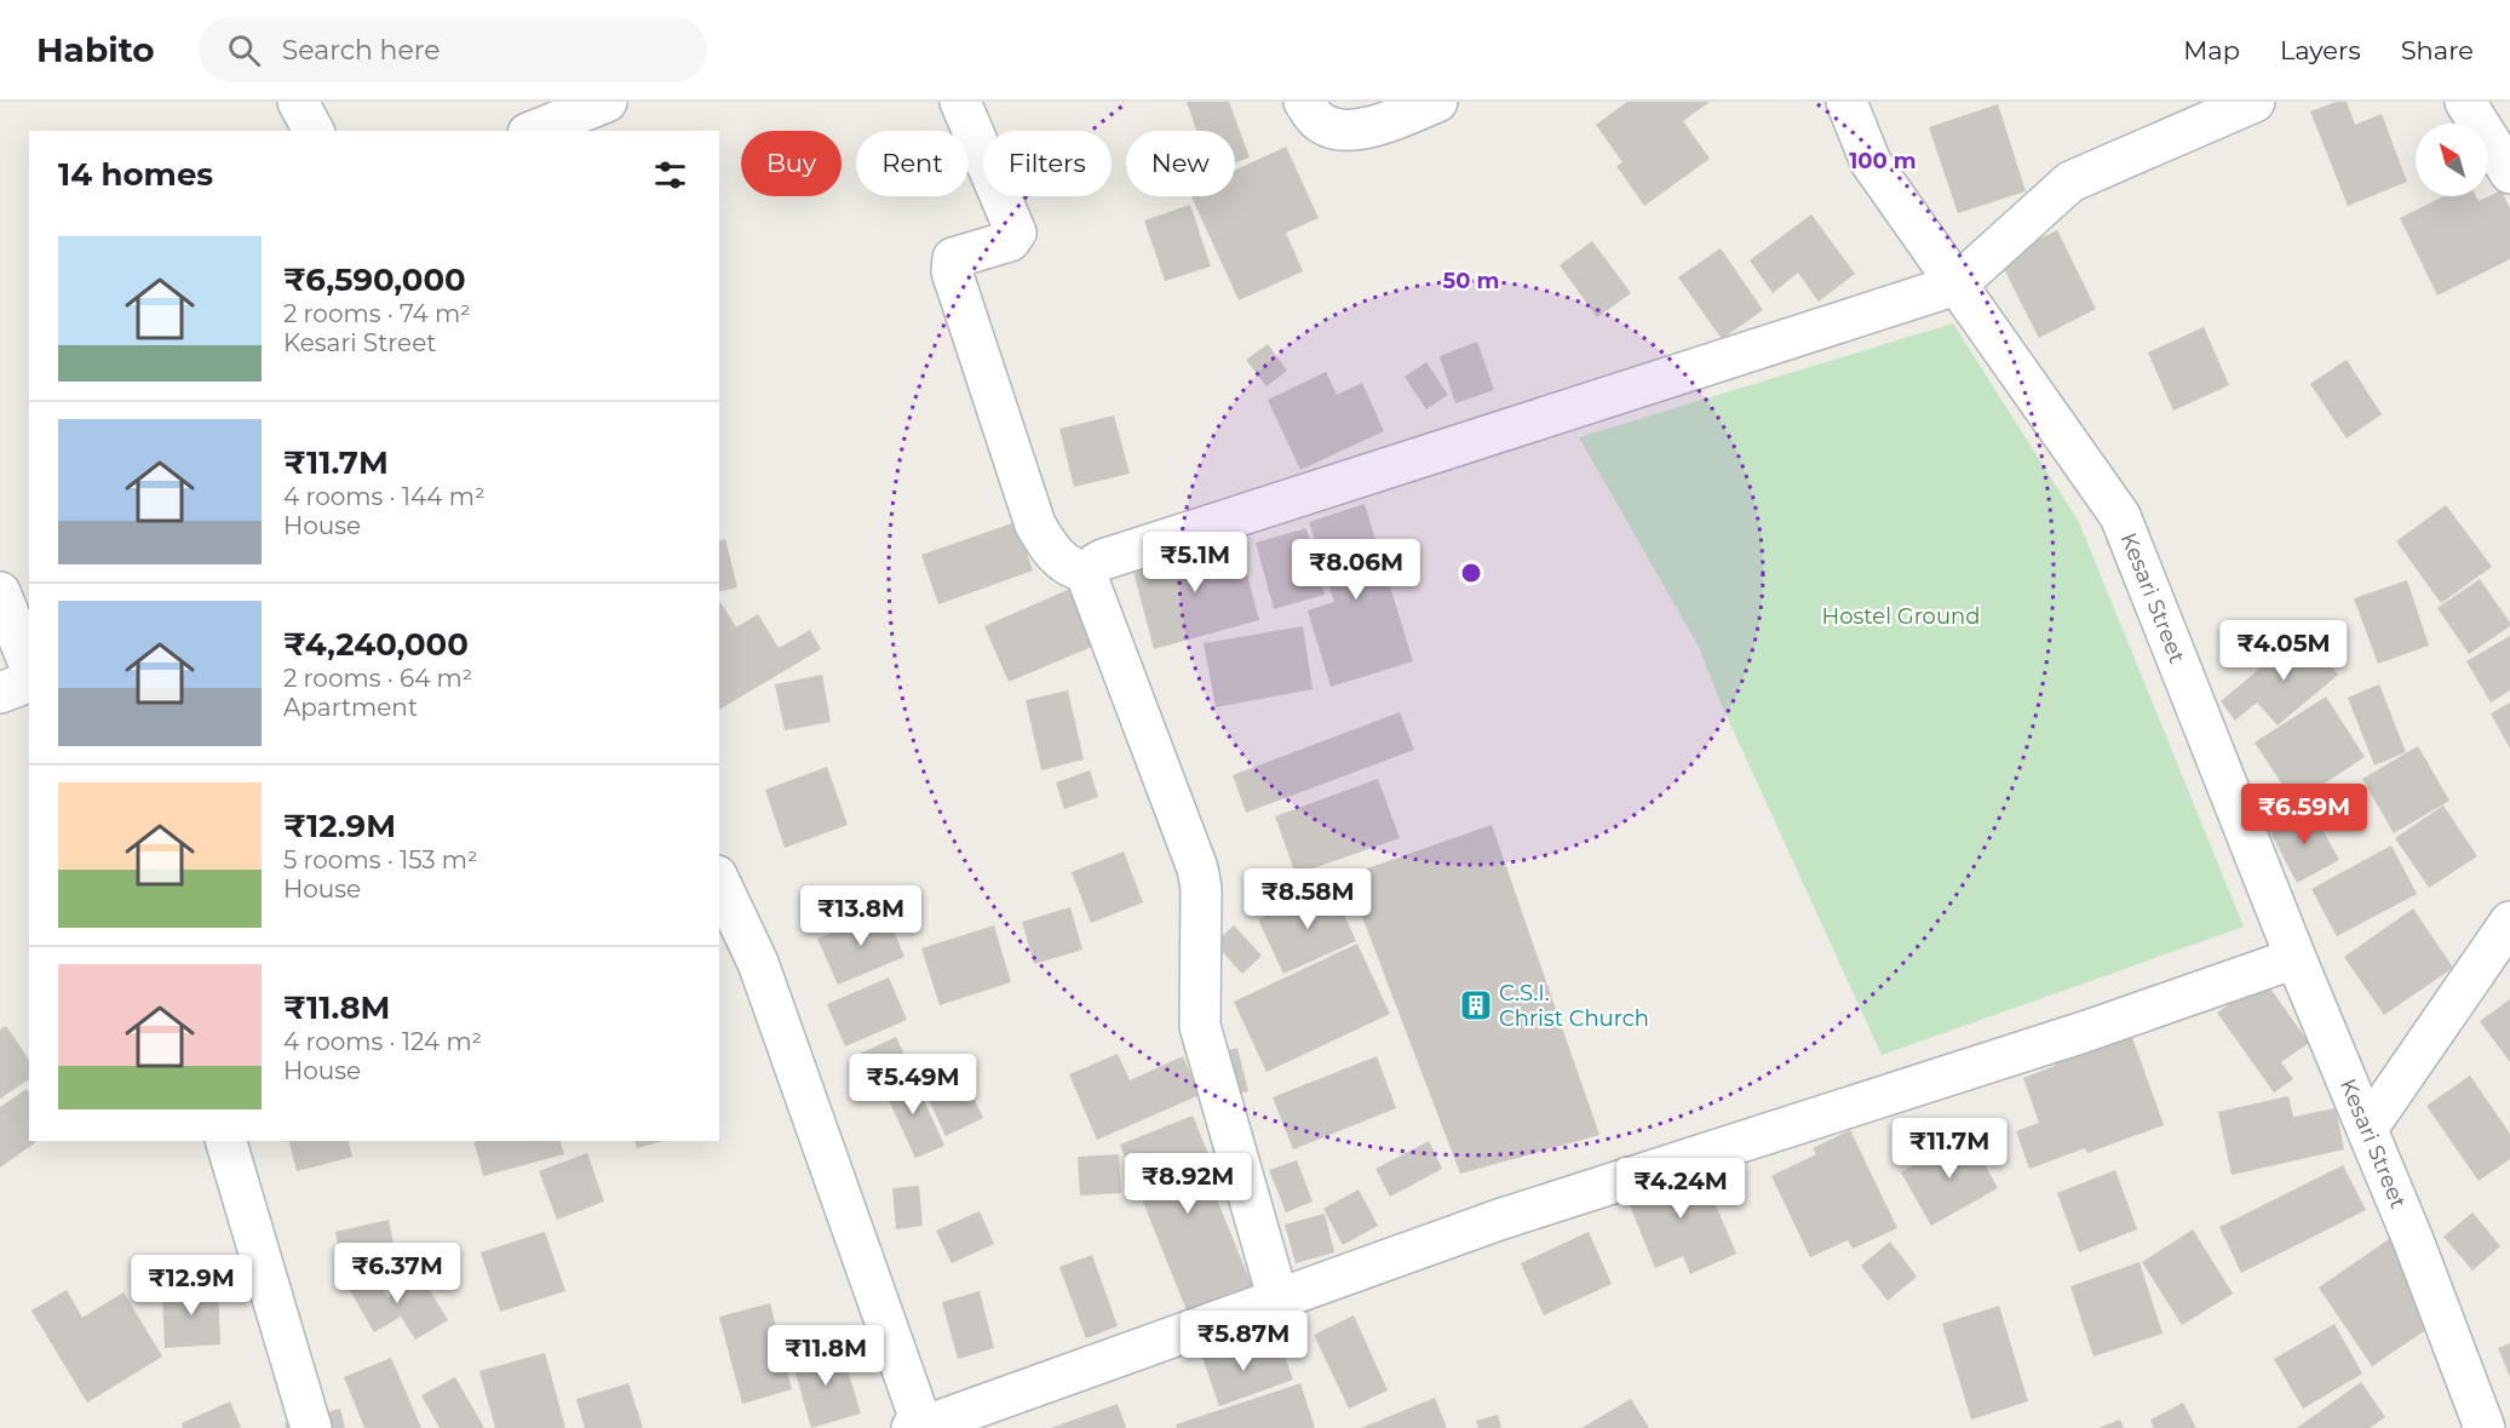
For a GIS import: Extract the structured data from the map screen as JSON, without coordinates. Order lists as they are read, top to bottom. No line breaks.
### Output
{"streets":{"street":["Kesari Street"]},"parks":["Hostel Ground"],"places":{"building":["C.S.I. Christ Church"]},"north":"top left","page":{"header":"Habito","search":"Search here","nav":["Map","Layers","Share"],"chip":["Buy","Rent","Filters","New"],"heading":"14 homes","list":[{"name":"₹6,590,000","note":"2 rooms · 74 m² · Kesari Street"},{"name":"₹11.7M","note":"4 rooms · 144 m² · House"},{"name":"₹4,240,000","note":"2 rooms · 64 m² · Apartment"},{"name":"₹12.9M","note":"5 rooms · 153 m² · House"},{"name":"₹11.8M","note":"4 rooms · 124 m² · House"}],"price":["₹5.1M","₹8.06M","₹4.05M","₹6.59M","₹8.58M","₹13.8M","₹5.49M","₹11.7M","₹8.92M","₹4.24M","₹6.37M","₹12.9M","₹5.87M","₹11.8M"]},"rings":["100 m","50 m"]}
